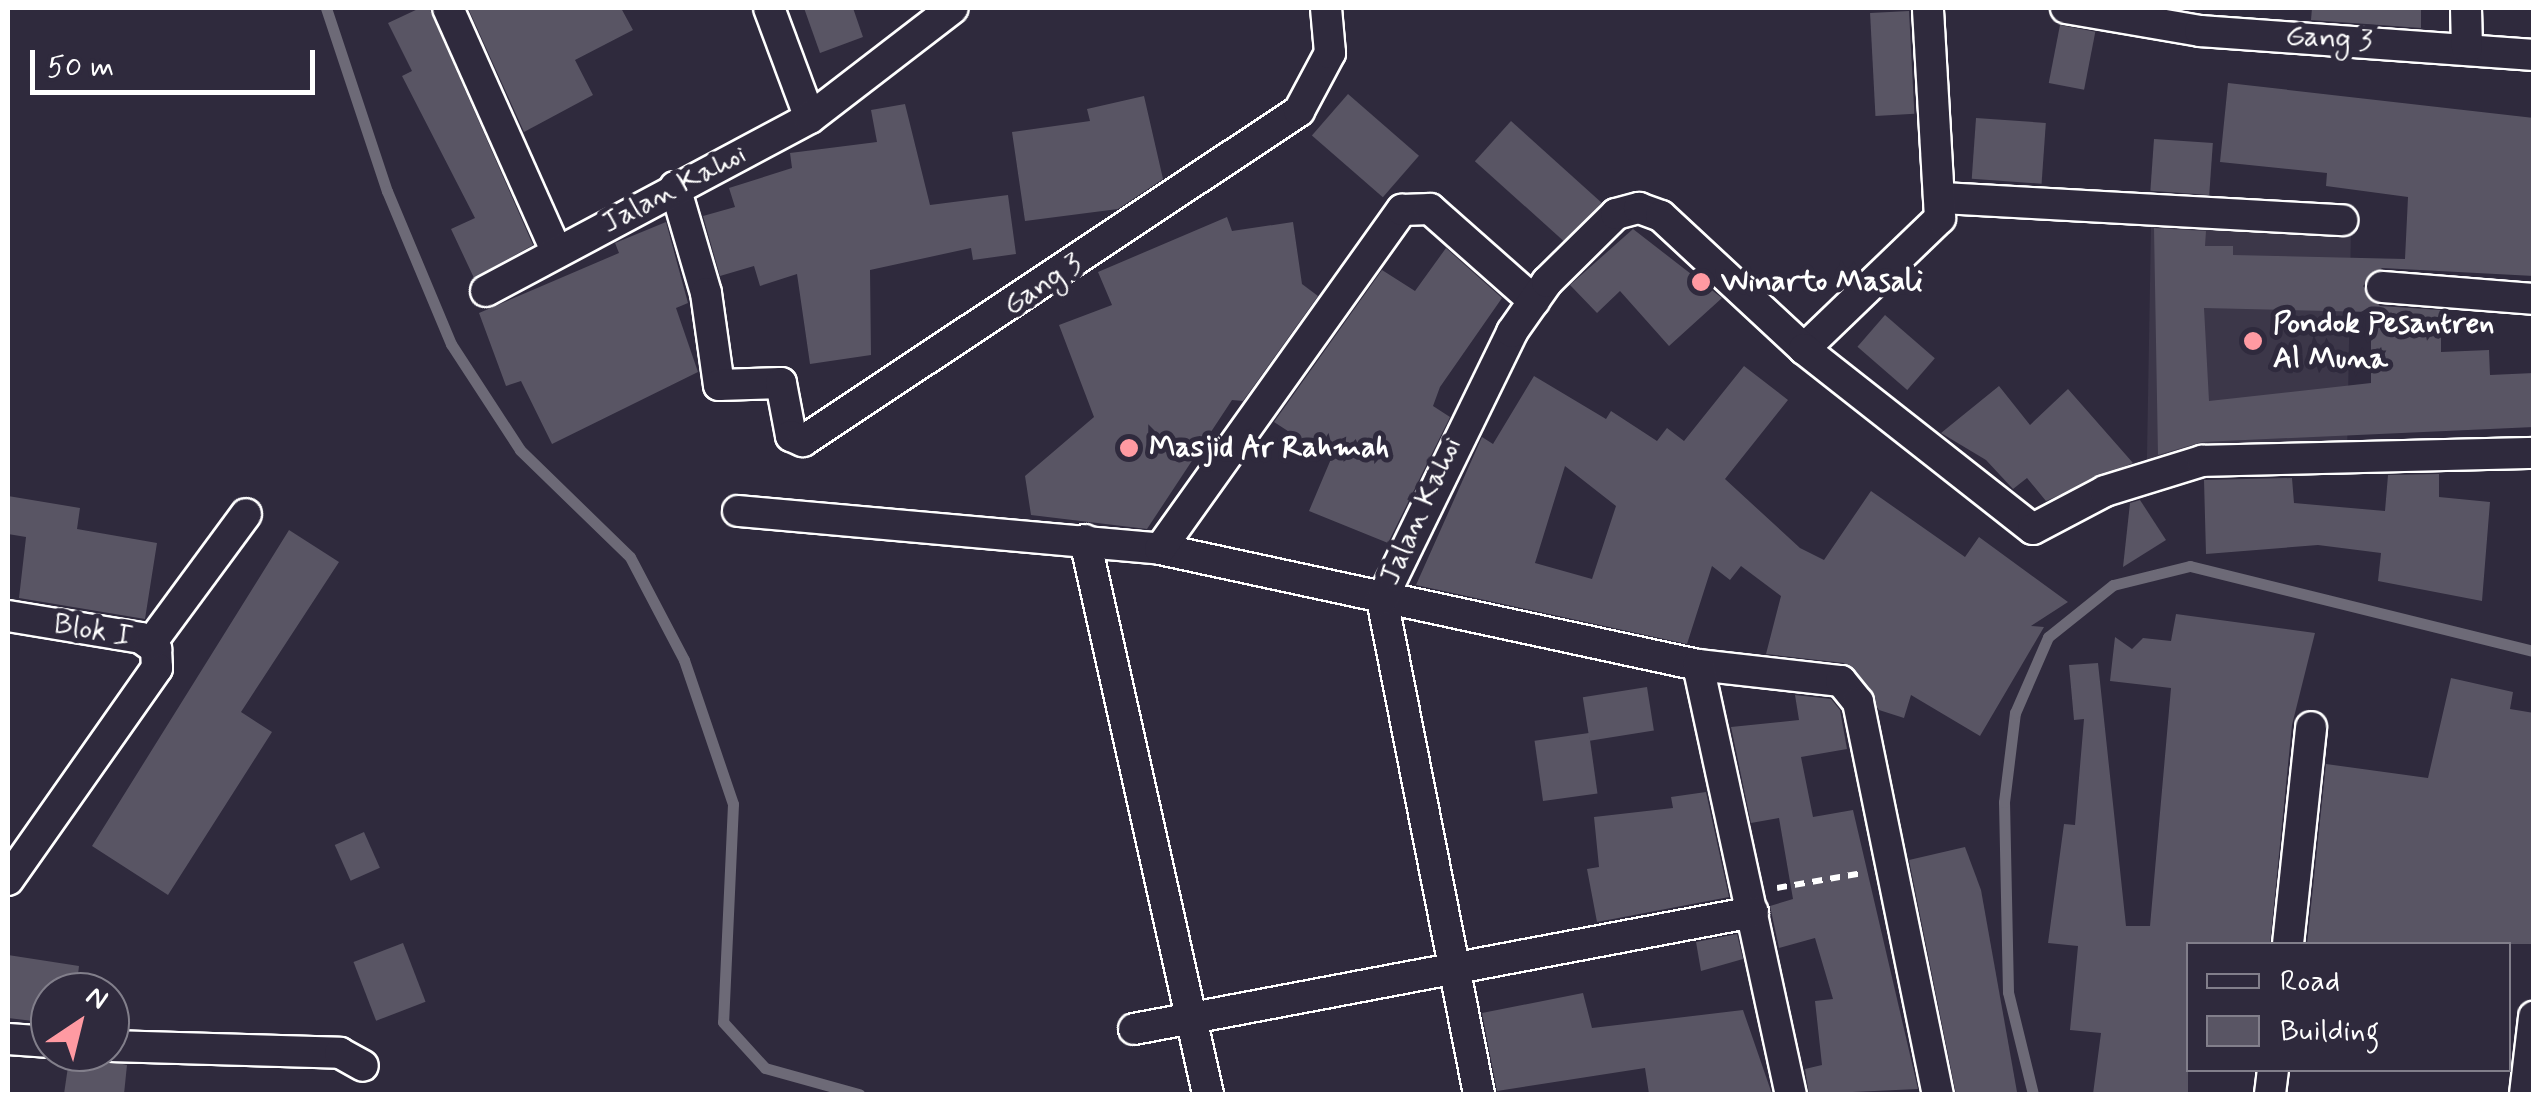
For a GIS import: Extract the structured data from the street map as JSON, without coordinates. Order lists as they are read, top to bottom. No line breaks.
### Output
{"streets":{"street":["Gang 3","Jalan Kahoi","Blok I"]},"crossings":[["Gang 3","Jalan Kahoi"]],"places":["Winarto Masali","Pondok Pesantren Al Muna","Masjid Ar Rahmah"],"legend":["Road","Building"],"scale_bar":"50 m","north":"top right"}
